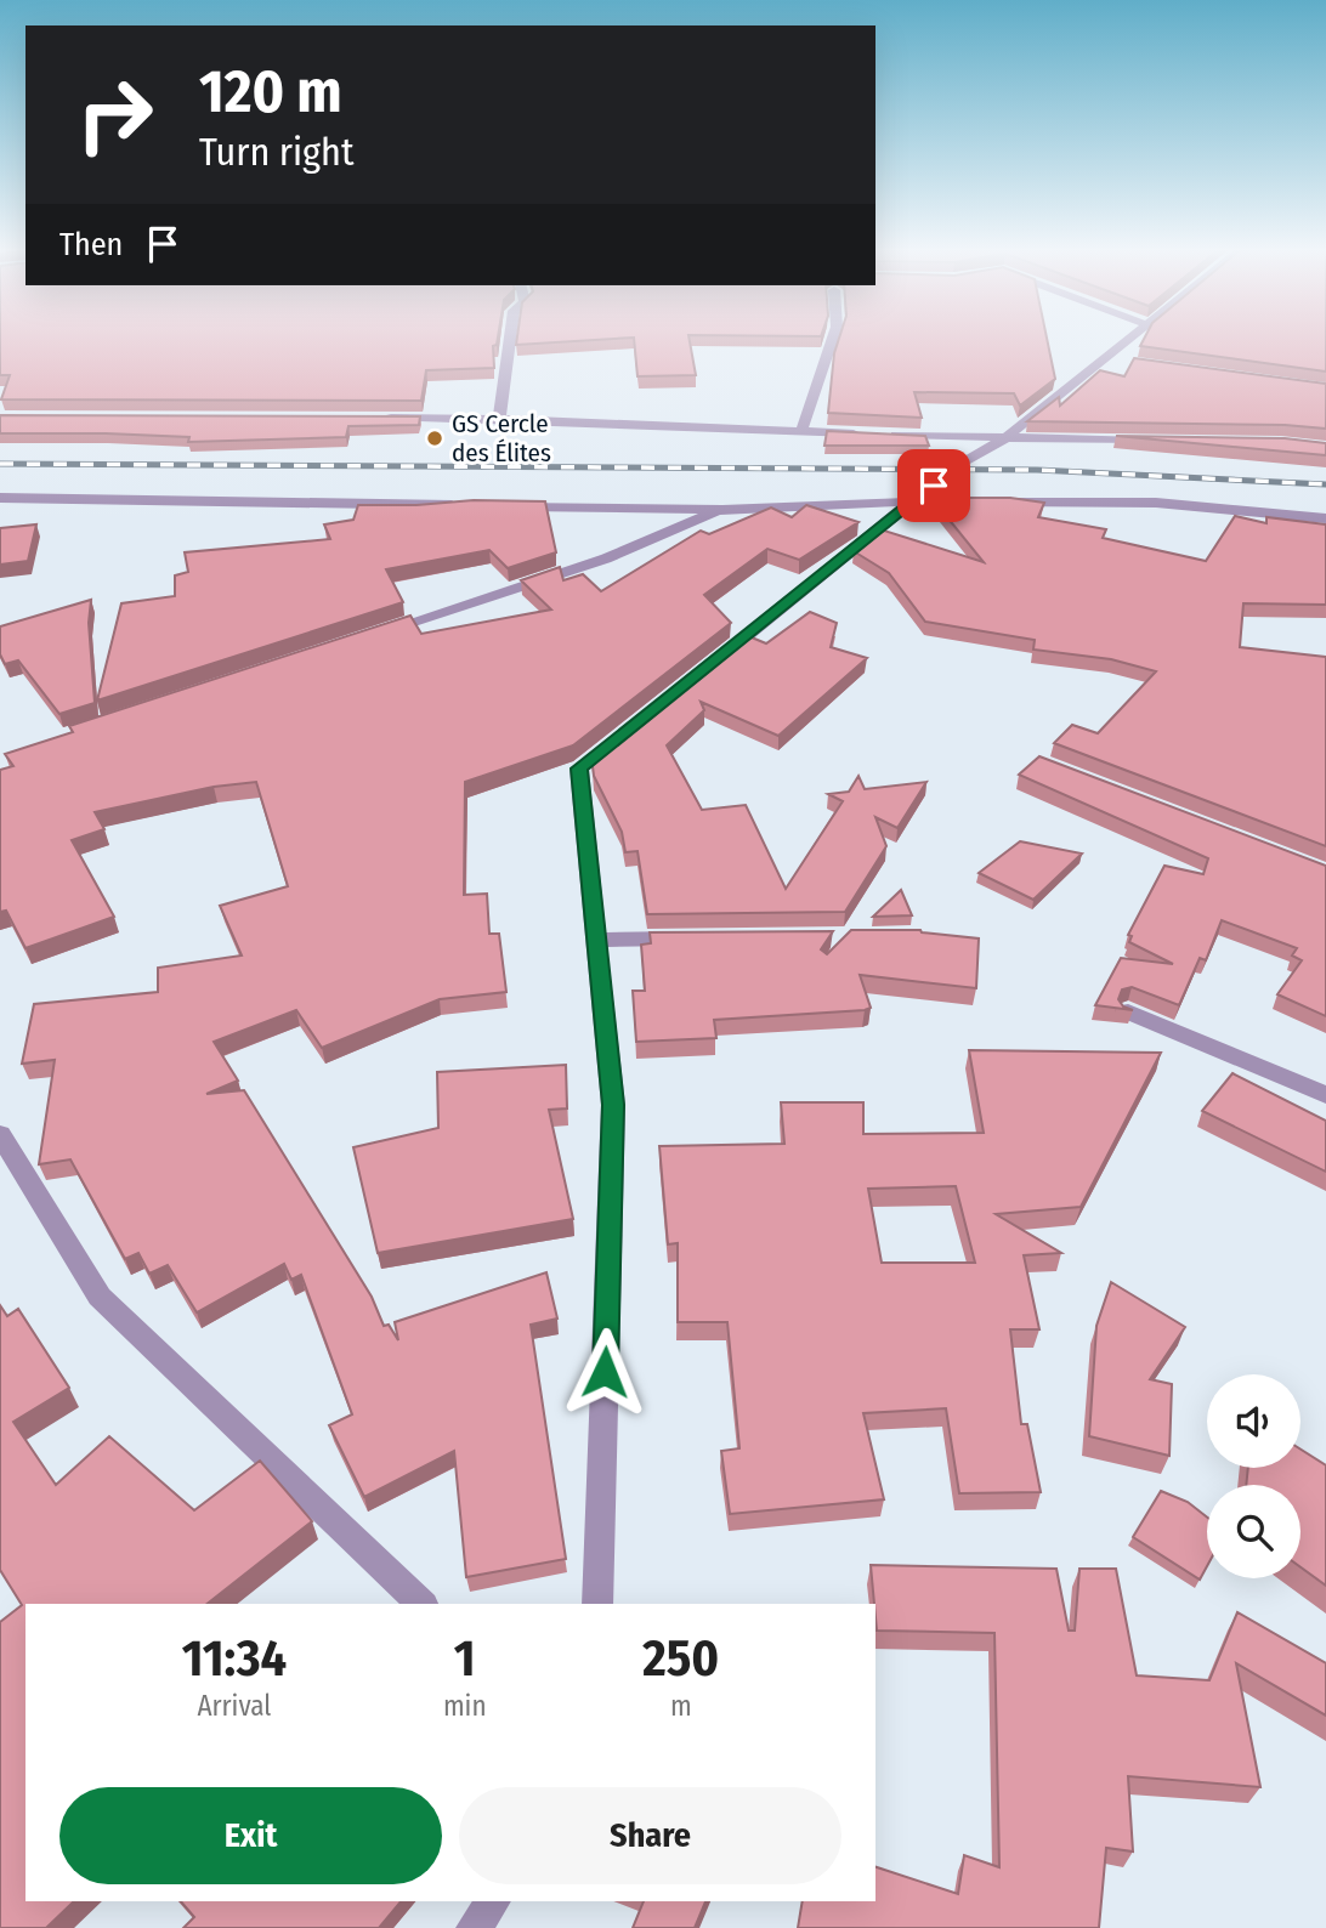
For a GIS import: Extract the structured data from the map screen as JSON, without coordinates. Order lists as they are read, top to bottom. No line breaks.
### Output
{"places":["GS Cercle des Élites"],"page":{"turn":["120 m","Turn right"],"then":"Then","eta":["11:34","Arrival","1","min","250","m"],"buttons":["Exit","Share"]}}
